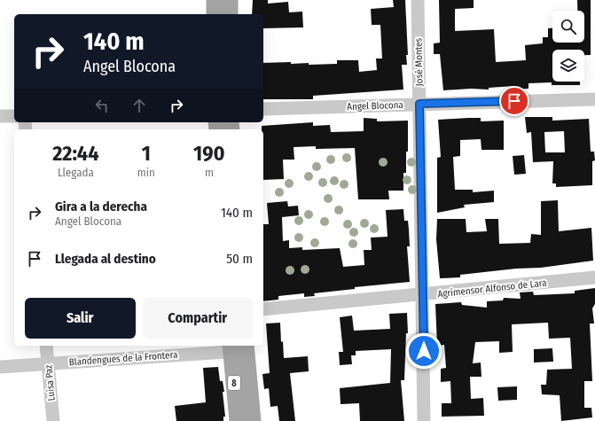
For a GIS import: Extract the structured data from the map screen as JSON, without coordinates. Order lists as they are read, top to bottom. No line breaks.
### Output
{"streets":{"main road":["8"],"street":["José Montes","Angel Blocona","Agrimensor Alfonso de Lara","Blandengues de la Frontera","Luisa Paz"]},"crossings":[["José Montes","Angel Blocona"],["José Montes","Agrimensor Alfonso de Lara"],["Blandengues de la Frontera","Luisa Paz"],["Blandengues de la Frontera","8"]],"page":{"turn":["140 m","Angel Blocona"],"eta":["22:44","Llegada","1","min","190","m"],"list":[{"name":"Gira a la derecha","note":"Angel Blocona","value":"140 m"},{"name":"Llegada al destino","value":"50 m"}],"buttons":["Salir","Compartir"]}}
